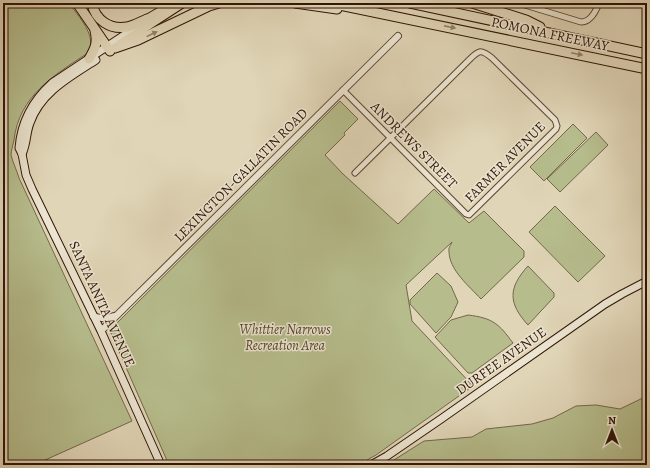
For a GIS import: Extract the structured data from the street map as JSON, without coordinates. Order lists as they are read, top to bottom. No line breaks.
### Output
{"streets":{"highway":["POMONA FREEWAY"],"main road":["SANTA ANITA AVENUE","DURFEE AVENUE"],"street":["ANDREWS STREET","FARMER AVENUE","LEXINGTON-GALLATIN ROAD"]},"crossings":[["ANDREWS STREET","FARMER AVENUE"],["ANDREWS STREET","LEXINGTON-GALLATIN ROAD"],["LEXINGTON-GALLATIN ROAD","SANTA ANITA AVENUE"]],"parks":["Whittier Narrows Recreation Area"],"north":"top"}
